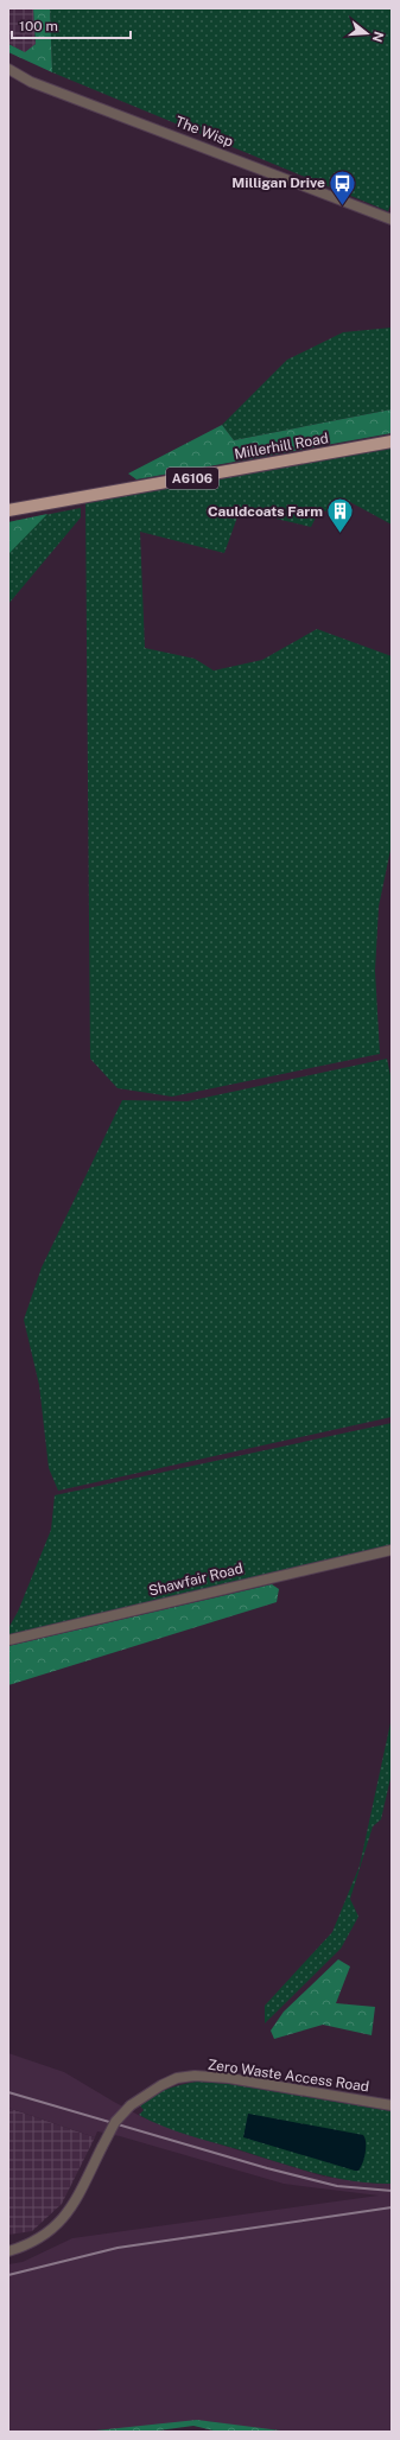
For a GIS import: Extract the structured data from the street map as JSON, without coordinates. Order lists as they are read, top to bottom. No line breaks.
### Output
{"streets":{"main road":["Millerhill Road","A6106"],"street":["The Wisp","Shawfair Road","Zero Waste Access Road"]},"places":{"bus stop":["Milligan Drive"],"building":["Cauldcoats Farm"]},"scale_bar":"100 m","north":"right"}
